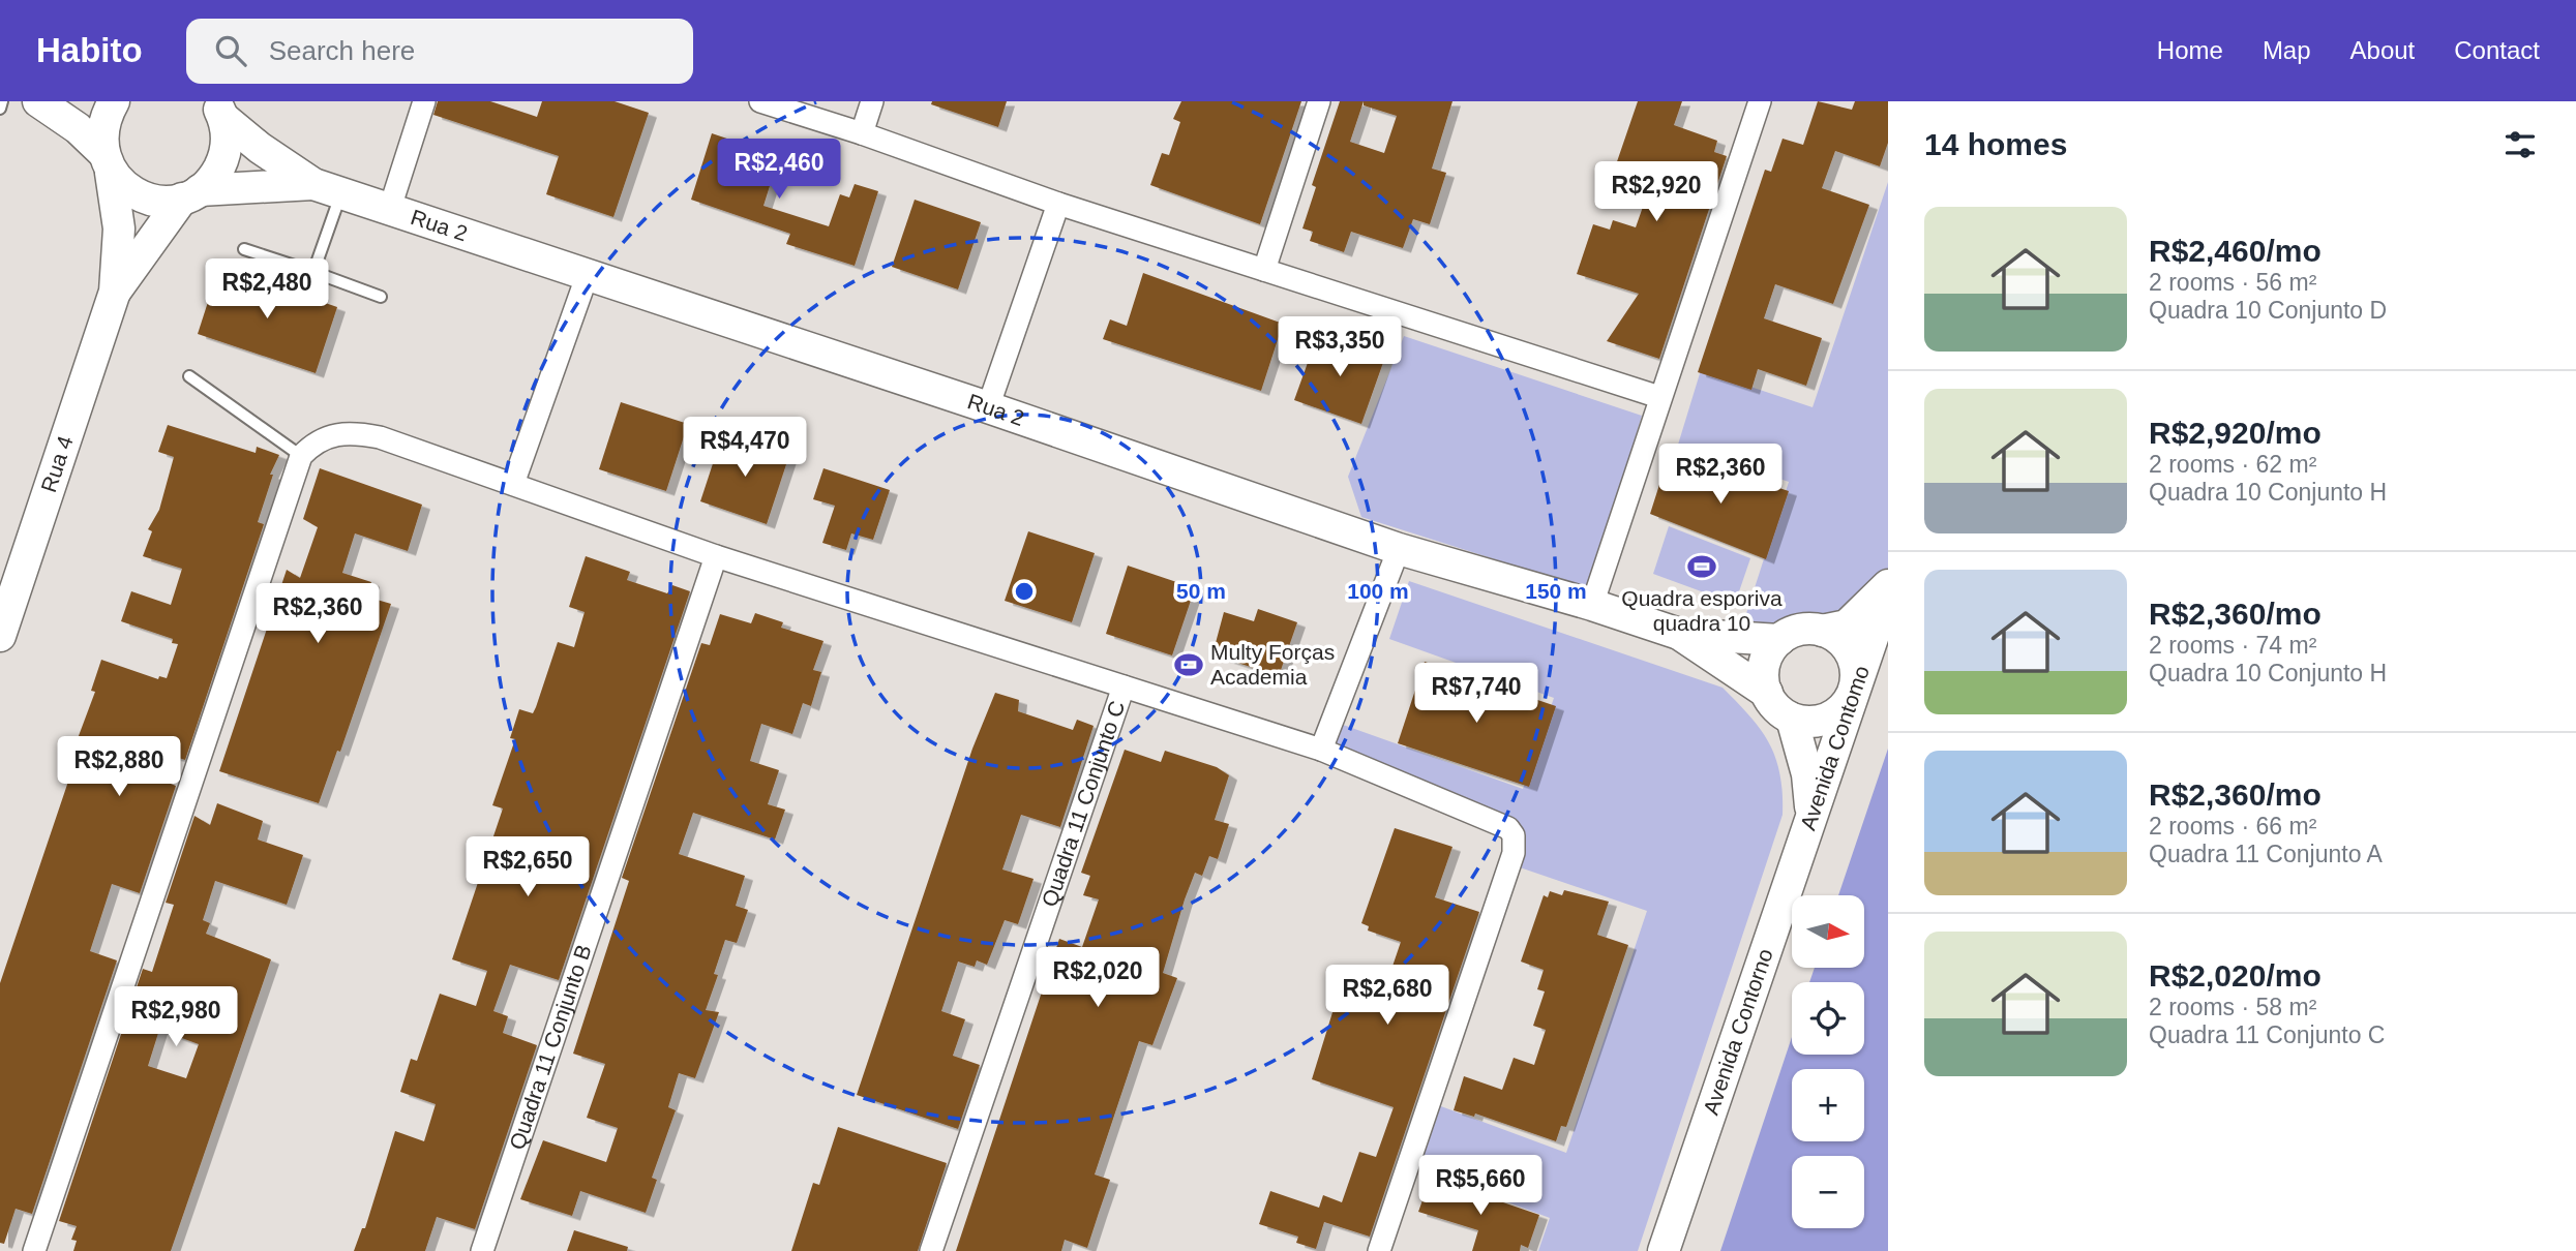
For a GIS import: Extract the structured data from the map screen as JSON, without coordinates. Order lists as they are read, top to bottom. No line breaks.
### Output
{"streets":{"street":["Rua 2","Rua 4","Avenida Contomo","Quadra 11 Conjunto C","Avenida Contorno","Quadra 11 Conjunto B"]},"crossings":[["Rua 2","Avenida Contomo"],["Avenida Contomo","Avenida Contorno"]],"places":{"sports":["Quadra esporiva quadra 10","Multy Forças Academia"]},"north":"right","page":{"header":"Habito","search":"Search here","nav":["Home","Map","About","Contact"],"heading":"14 homes","price":["R$2,460","R$2,920","R$2,480","R$3,350","R$4,470","R$2,360","R$2,360","R$7,740","R$2,880","R$2,650","R$2,020","R$2,680","R$2,980","R$5,660"],"list":[{"name":"R$2,460/mo","note":"2 rooms · 56 m² · Quadra 10 Conjunto D"},{"name":"R$2,920/mo","note":"2 rooms · 62 m² · Quadra 10 Conjunto H"},{"name":"R$2,360/mo","note":"2 rooms · 74 m² · Quadra 10 Conjunto H"},{"name":"R$2,360/mo","note":"2 rooms · 66 m² · Quadra 11 Conjunto A"},{"name":"R$2,020/mo","note":"2 rooms · 58 m² · Quadra 11 Conjunto C"}],"map_buttons":["+","−"]},"rings":["50 m","100 m","150 m"]}
